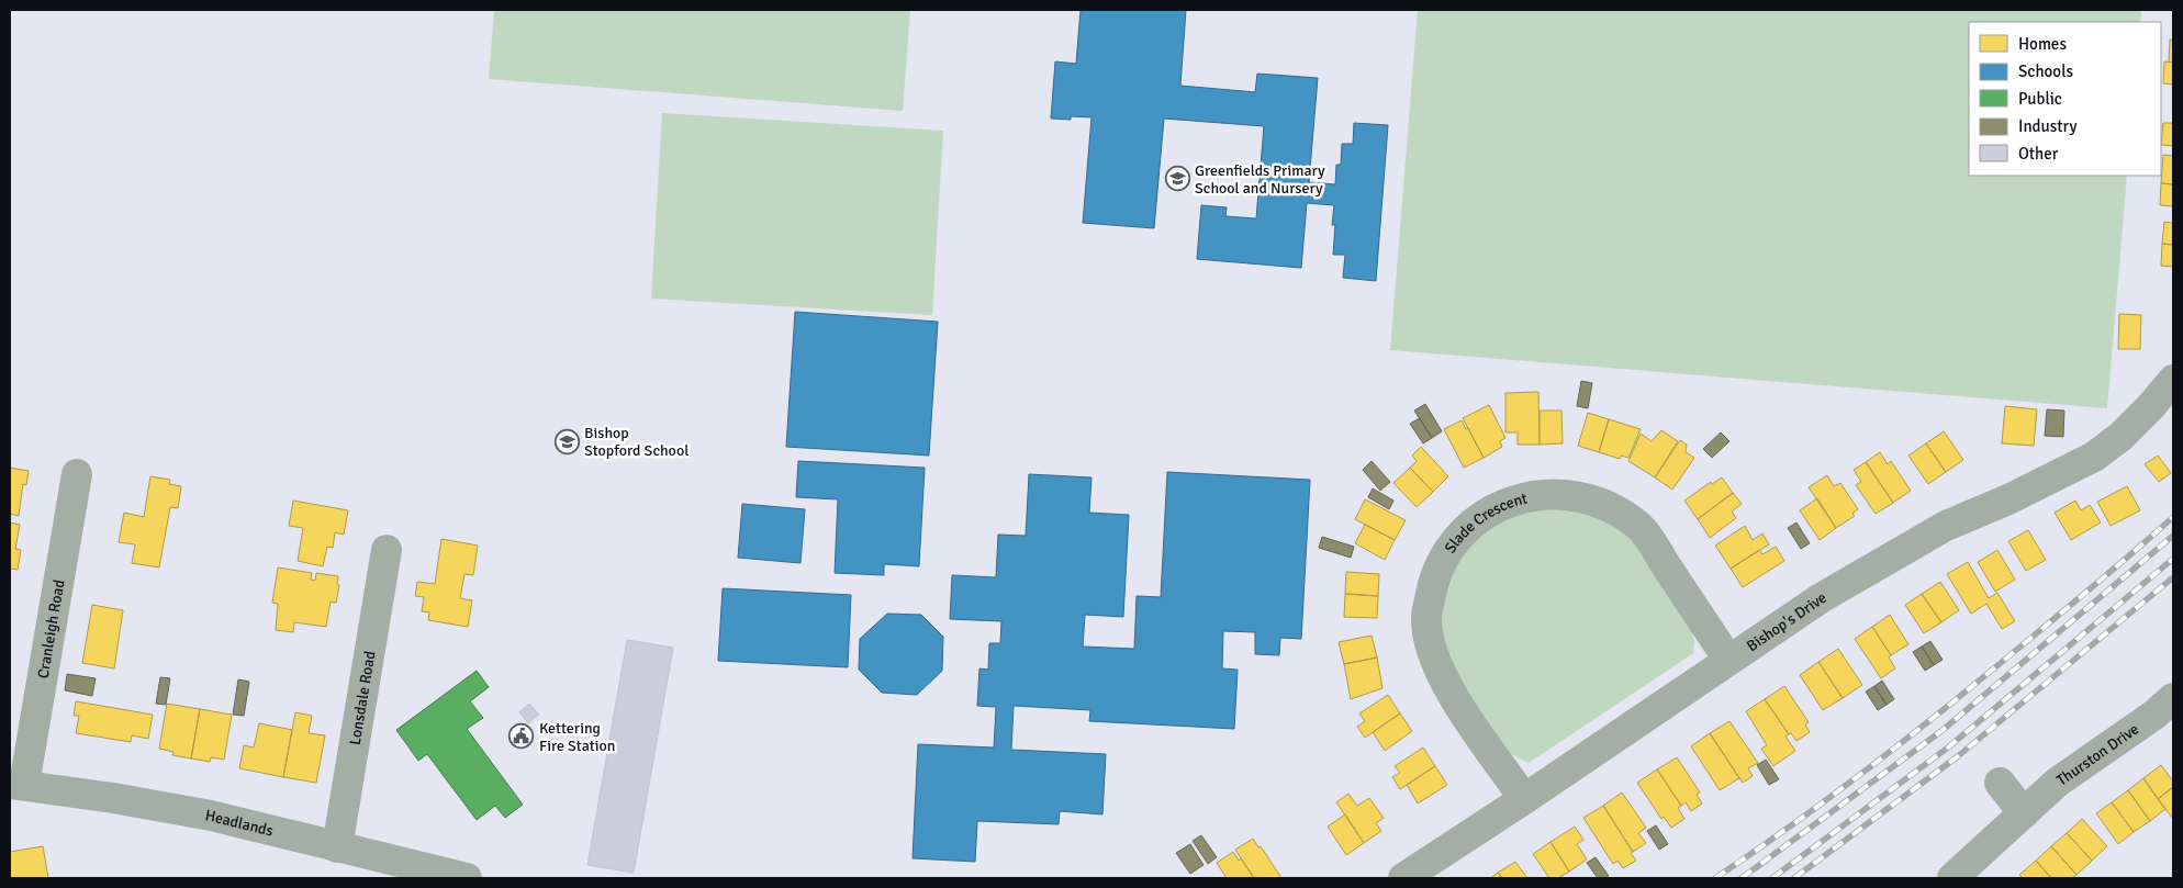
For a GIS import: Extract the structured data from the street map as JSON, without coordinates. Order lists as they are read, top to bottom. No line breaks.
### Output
{"streets":{"street":["Slade Crescent","Bishop's Drive","Cranleigh Road","Lonsdale Road","Thurston Drive","Headlands"]},"crossings":[["Slade Crescent","Bishop's Drive"],["Cranleigh Road","Headlands"],["Lonsdale Road","Headlands"]],"places":{"school or university":["Greenfields Primary School and Nursery","Bishop Stopford School"],"public building":["Kettering Fire Station"]},"legend":["Homes","Schools","Public","Industry","Other"]}
